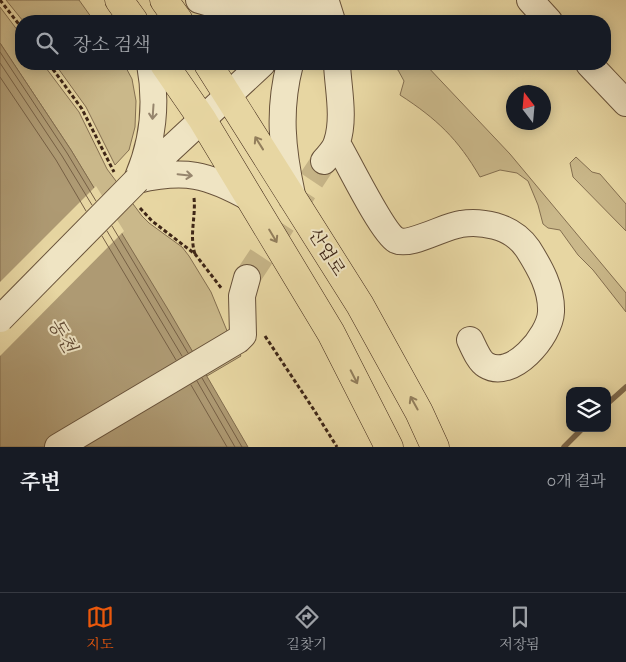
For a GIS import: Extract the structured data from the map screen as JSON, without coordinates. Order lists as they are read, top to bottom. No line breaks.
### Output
{"streets":{"main road":["산업로"]},"water":["동천"],"north":"top","page":{"search":"장소 검색","heading":["주변","0개 결과"],"nav":["지도","길찾기","저장됨"]}}
